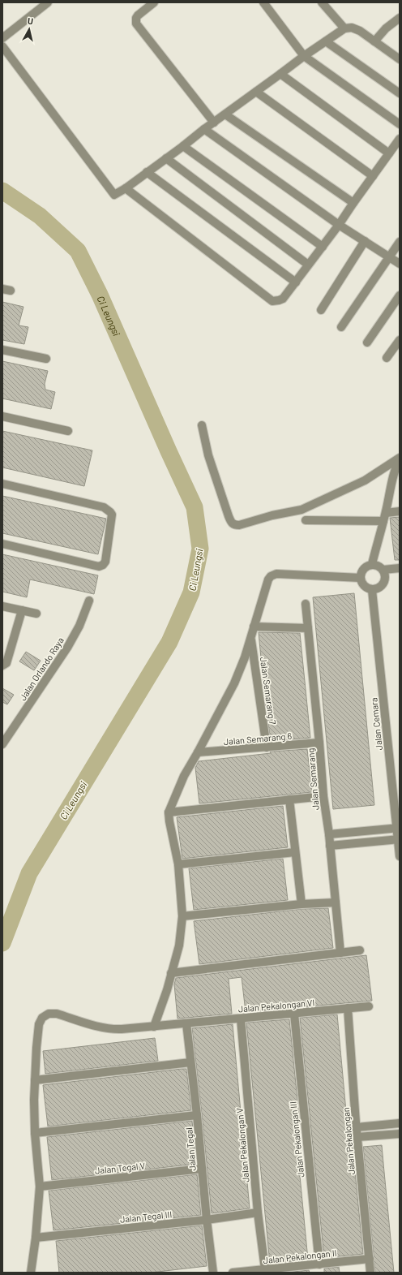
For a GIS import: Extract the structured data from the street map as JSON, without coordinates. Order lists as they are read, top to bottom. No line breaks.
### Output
{"streets":{"street":["Jalan Orlando Raya","Jalan Semarang 7","Jalan Cemara","Jalan Semarang 6","Jalan Semarang","Jalan Pekalongan VI","Jalan Pekalongan III","Jalan Pekalongan","Jalan Pekalongan V","Jalan Tegal","Jalan Tegal V","Jalan Tegal III","Jalan Pekalongan II"]},"crossings":[["Jalan Semarang 7","Jalan Semarang 6"],["Jalan Semarang 6","Jalan Semarang"],["Jalan Pekalongan VI","Jalan Pekalongan III"],["Jalan Pekalongan VI","Jalan Pekalongan"],["Jalan Pekalongan VI","Jalan Pekalongan V"],["Jalan Pekalongan VI","Jalan Tegal"],["Jalan Pekalongan III","Jalan Pekalongan II"],["Jalan Pekalongan","Jalan Pekalongan II"],["Jalan Pekalongan V","Jalan Tegal III"],["Jalan Pekalongan V","Jalan Pekalongan II"],["Jalan Tegal","Jalan Tegal V"],["Jalan Tegal","Jalan Tegal III"]],"water":["Ci Leungsi"],"north":"top"}
